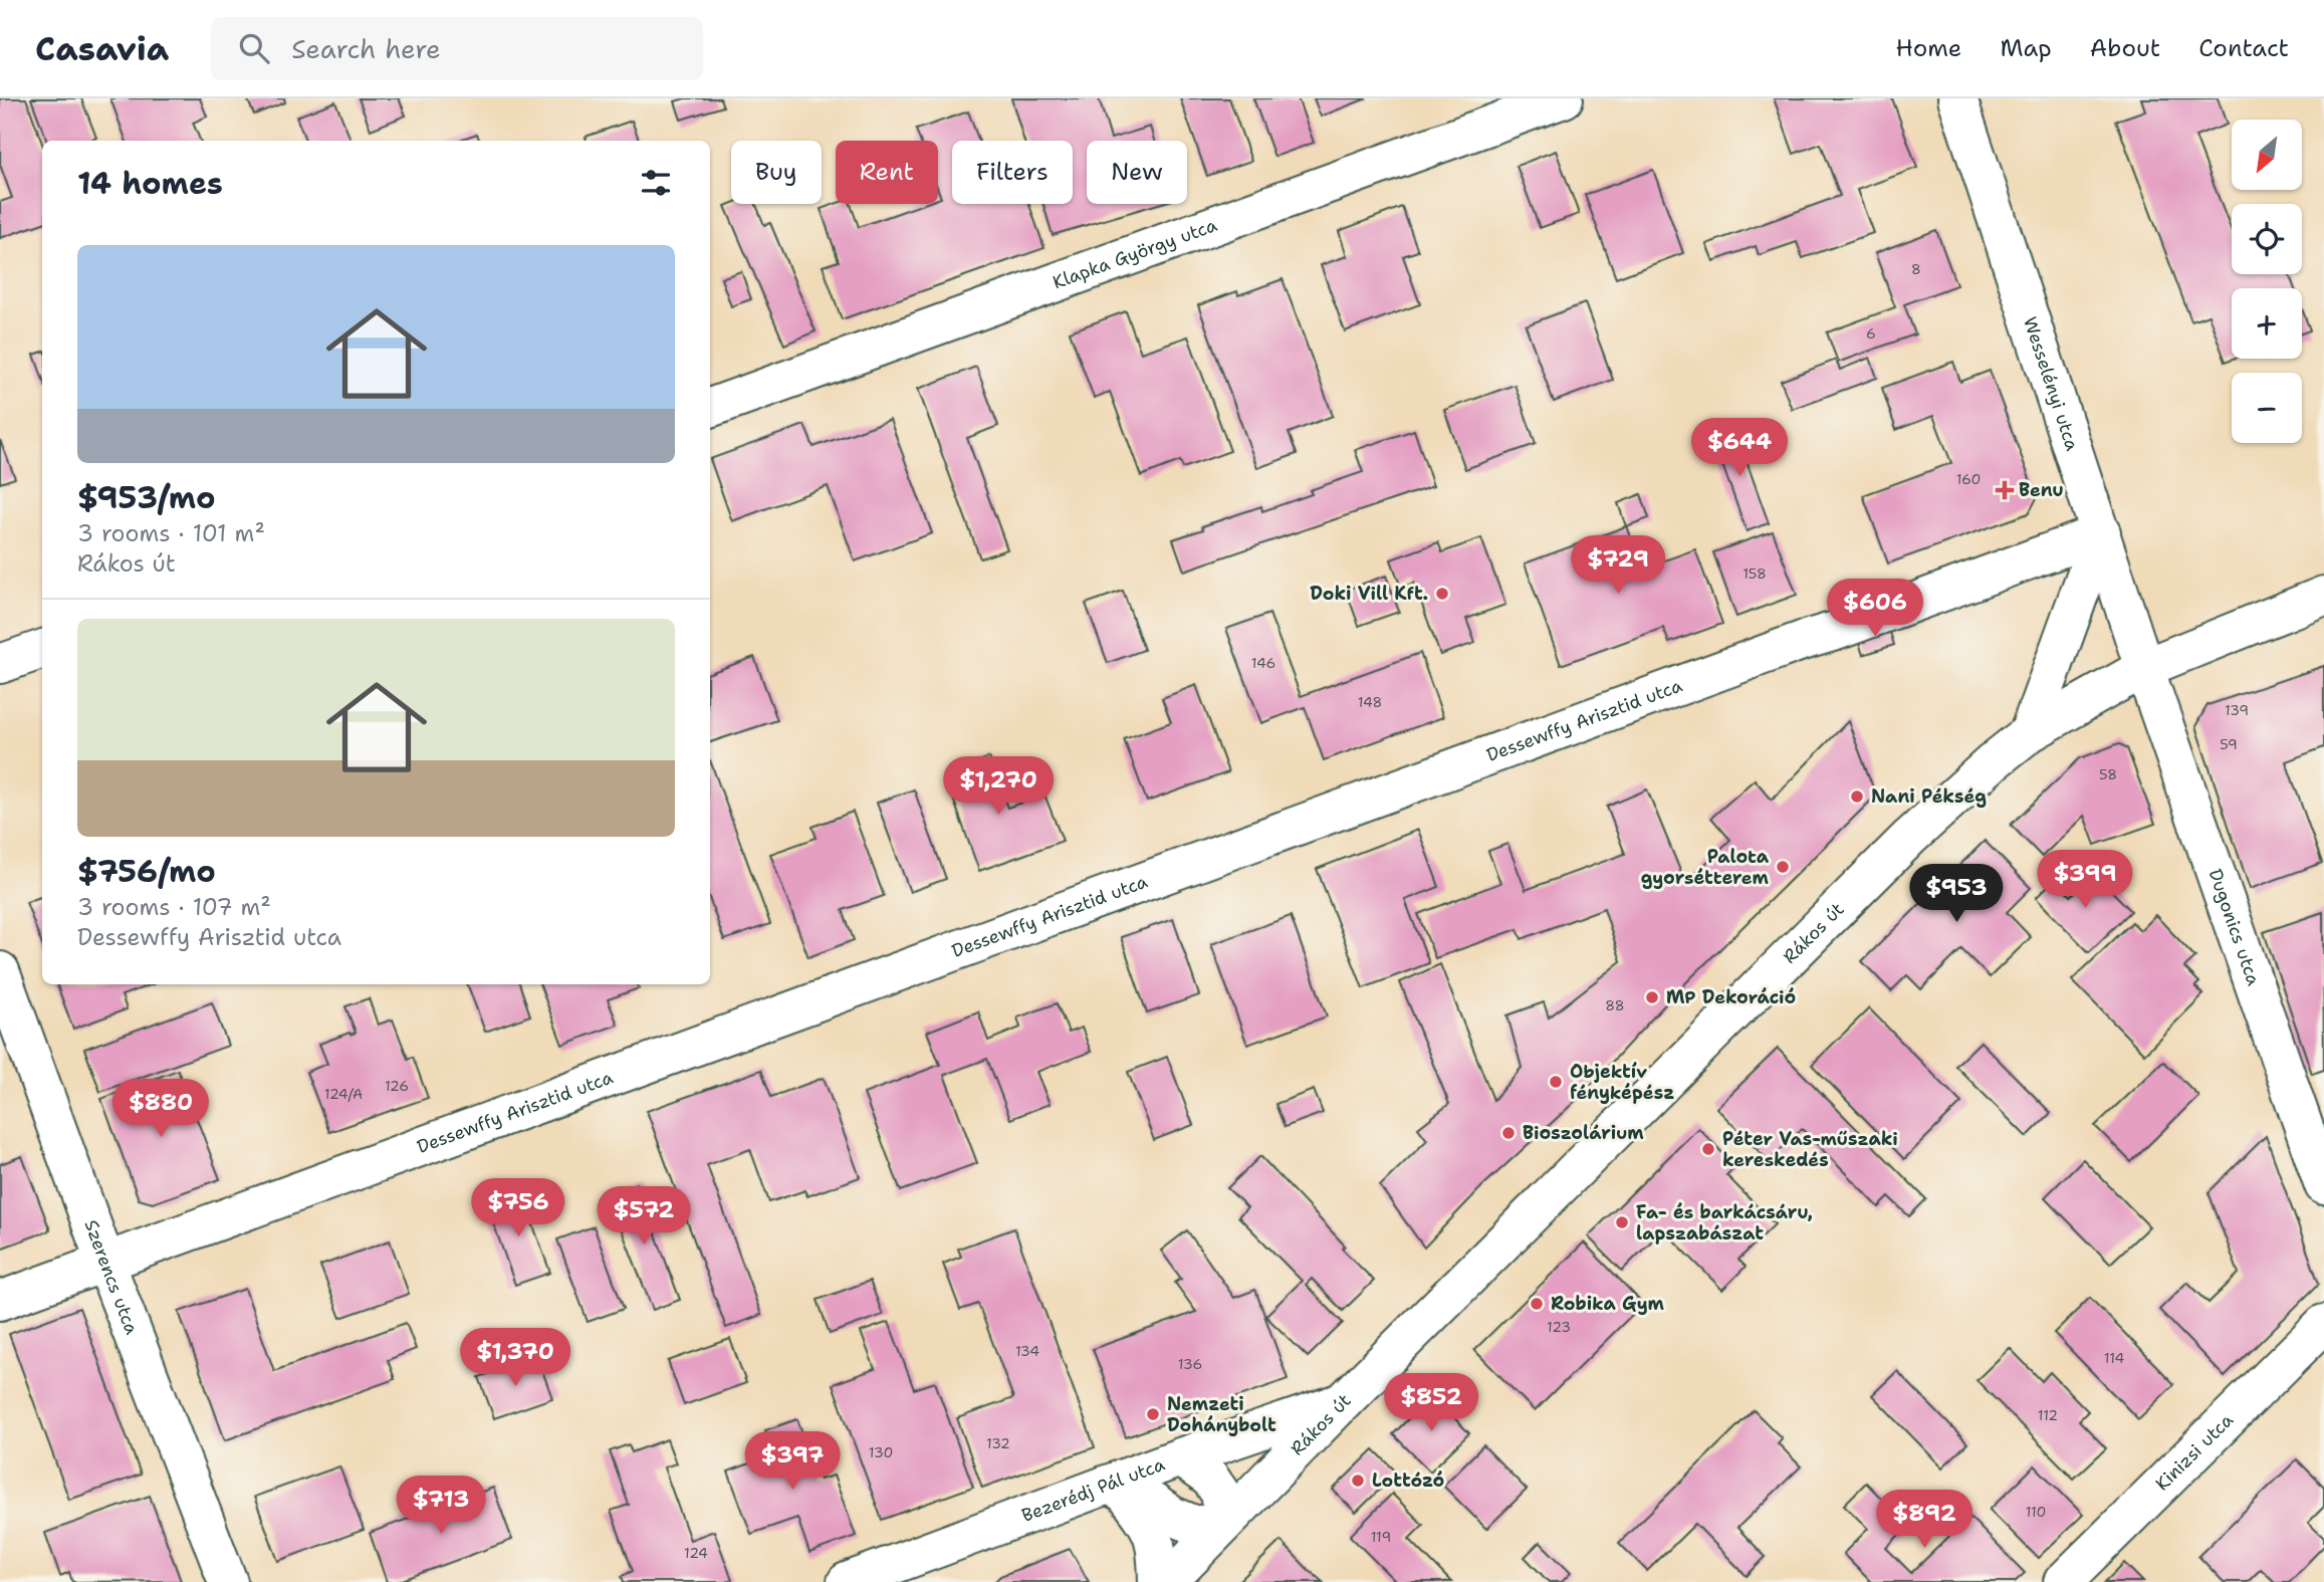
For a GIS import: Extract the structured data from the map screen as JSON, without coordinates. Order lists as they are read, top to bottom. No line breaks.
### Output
{"streets":{"street":["Klapka György utca","Wesselényi utca","Dessewffy Arisztid utca","Dugonics utca","Rákos út","Szerencs utca","Kinizsi utca","Bezerédj Pál utca"]},"crossings":[["Wesselényi utca","Dessewffy Arisztid utca"],["Wesselényi utca","Dugonics utca"],["Wesselényi utca","Rákos út"],["Dessewffy Arisztid utca","Szerencs utca"],["Dugonics utca","Rákos út"],["Rákos út","Bezerédj Pál utca"]],"places":{"health":["Benu"],"other":["Doki Vill Kft.","Nani Pékség","Palota gyorsétterem","MP Dekoráció","Objektív fényképész","Bioszolárium","Péter Vas-műszaki kereskedés","Fa- és barkácsáru, lapszabászat","Robika Gym","Nemzeti Dohánybolt","Lottózó"]},"house_numbers":["8","6","160","158","146","148","139","59","58","88","126","124/A","123","134","114","136","112","132","130","110","119","124"],"north":"bottom left","page":{"header":"Casavia","search":"Search here","nav":["Home","Map","About","Contact"],"map_buttons":["+","−"],"chip":["Buy","Rent","Filters","New"],"heading":"14 homes","list":[{"name":"$953/mo","note":"3 rooms · 101 m² · Rákos út"},{"name":"$756/mo","note":"3 rooms · 107 m² · Dessewffy Arisztid utca"}],"price":["$644","$729","$606","$1,270","$399","$953","$880","$756","$572","$1,370","$852","$397","$713","$892"]}}
